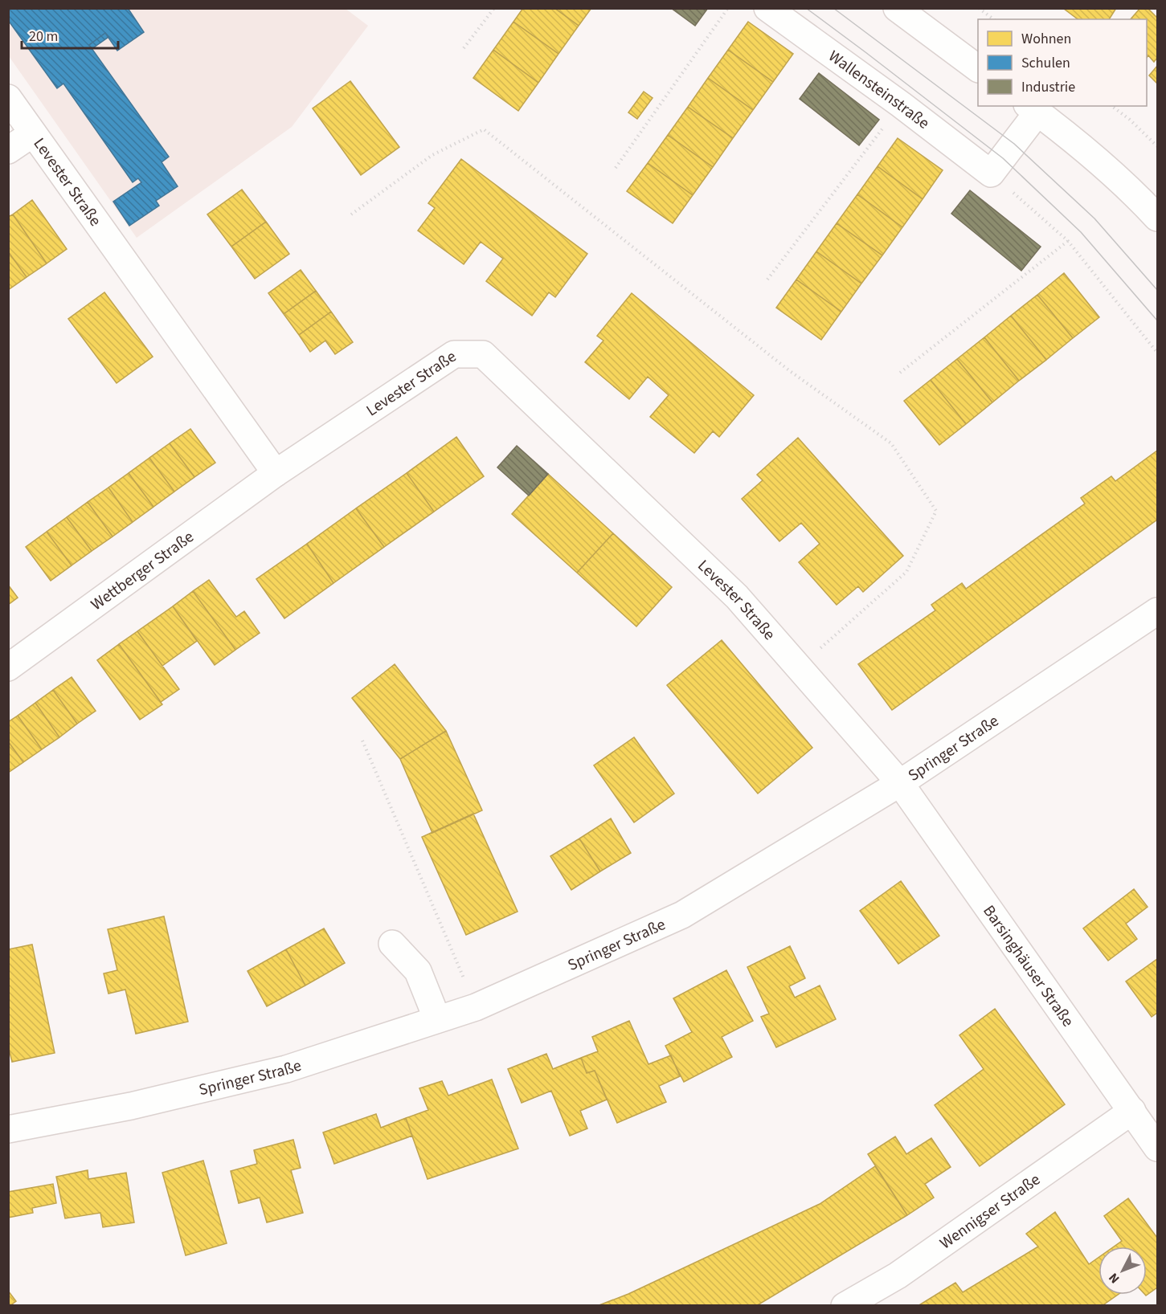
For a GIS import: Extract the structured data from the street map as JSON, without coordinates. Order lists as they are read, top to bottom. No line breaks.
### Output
{"streets":{"street":["Wallensteinstraße","Levester Straße","Wettberger Straße","Springer Straße","Barsinghäuser Straße","Wennigser Straße"]},"crossings":[["Levester Straße","Wettberger Straße"],["Levester Straße","Springer Straße"],["Levester Straße","Barsinghäuser Straße"],["Springer Straße","Barsinghäuser Straße"],["Barsinghäuser Straße","Wennigser Straße"]],"legend":["Wohnen","Schulen","Industrie"],"scale_bar":"20 m","north":"bottom left"}
